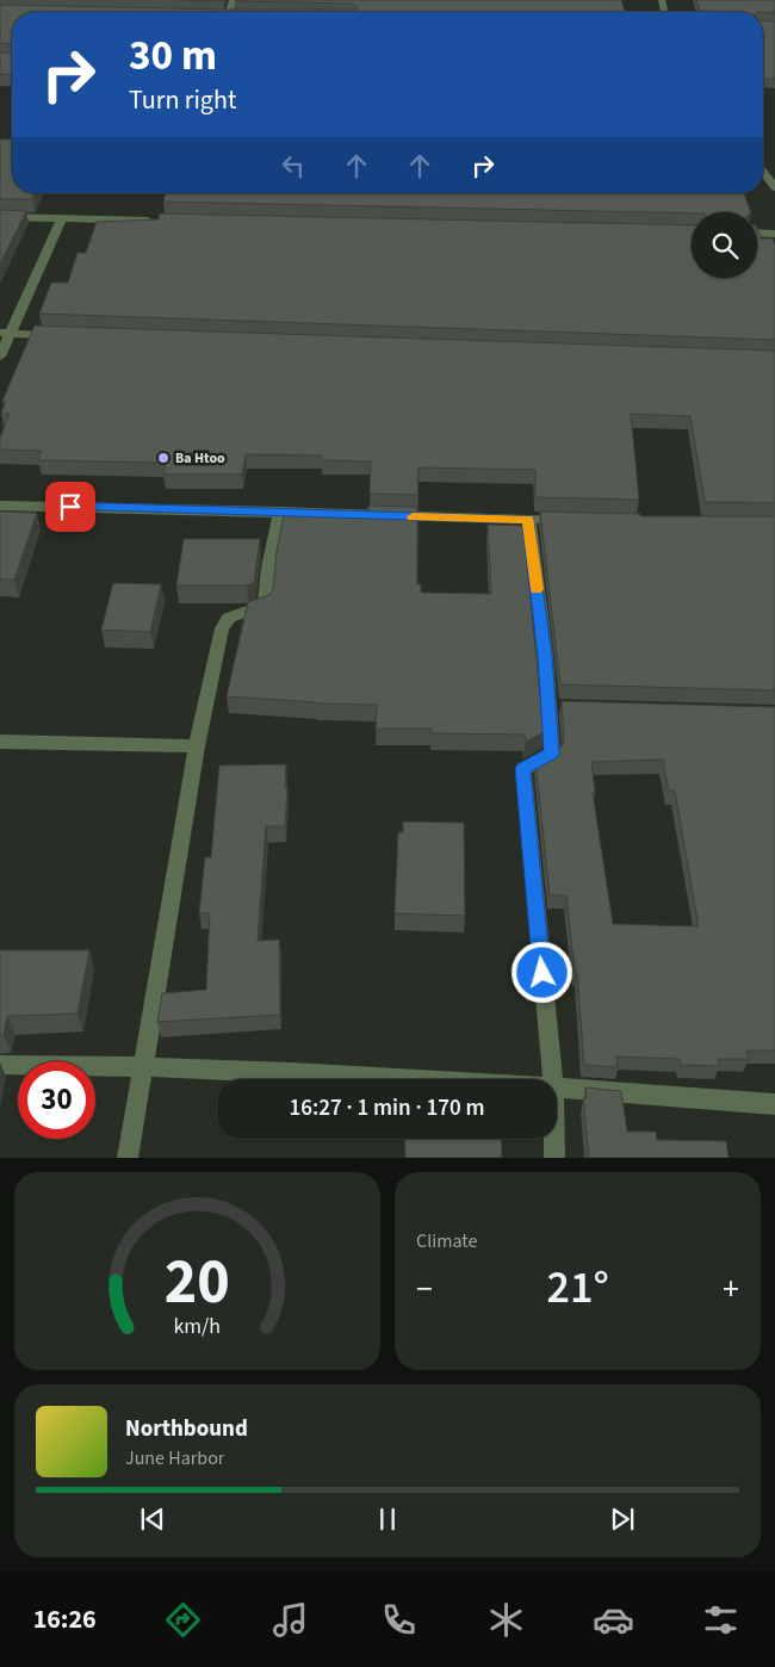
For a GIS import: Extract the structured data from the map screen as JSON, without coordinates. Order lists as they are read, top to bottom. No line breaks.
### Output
{"places":["Ba Htoo"],"page":{"turn":["30 m","Turn right"],"limit":"30","trip":"16:27 · 1 min · 170 m","tile":"Climate","heat":["−","21°","+"],"song":["Northbound","June Harbor"],"tabs":"16:26","gauge":["20","km/h"]}}
